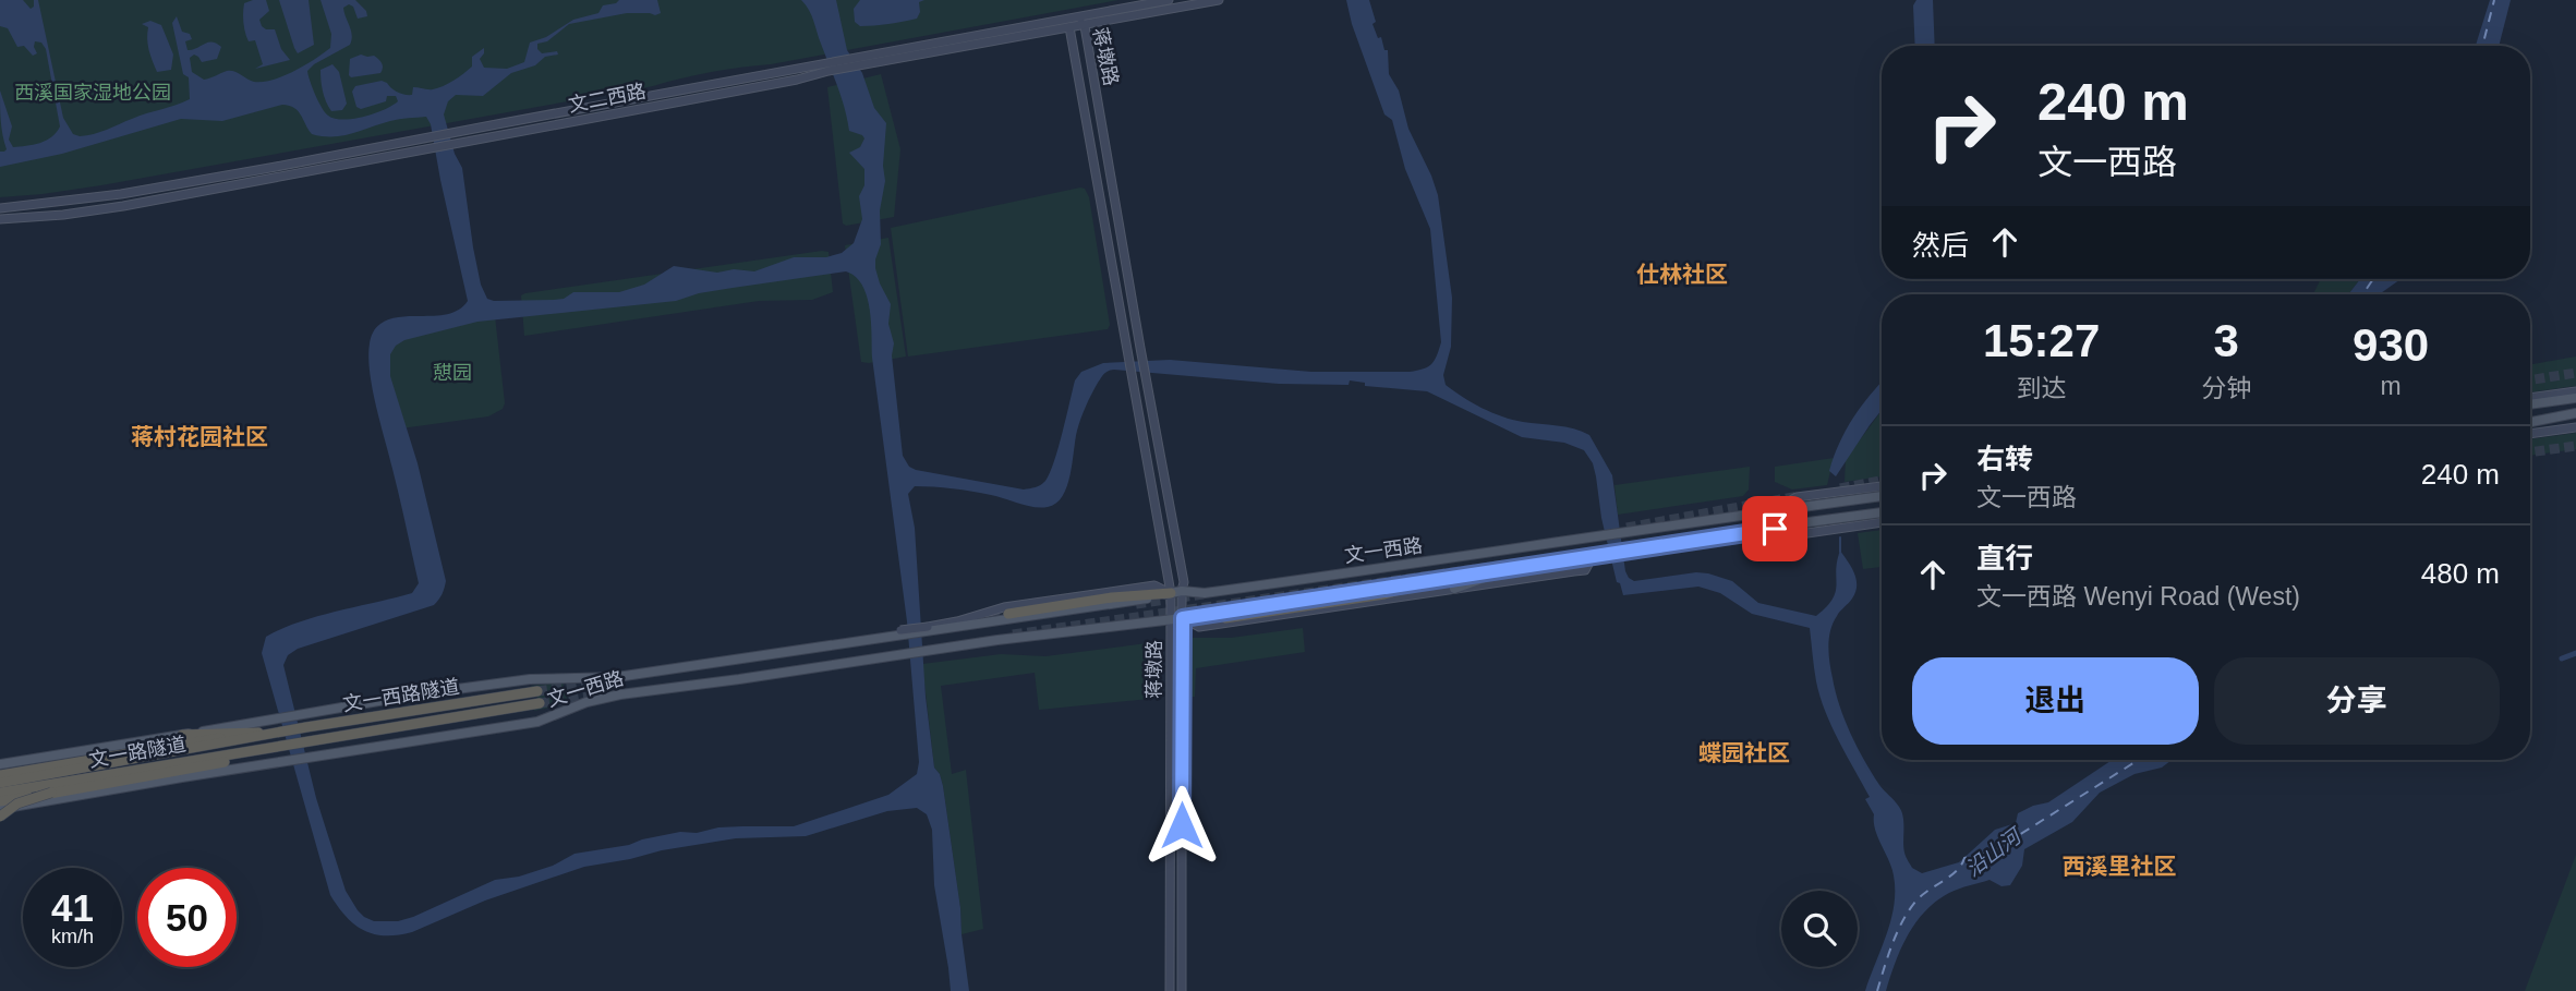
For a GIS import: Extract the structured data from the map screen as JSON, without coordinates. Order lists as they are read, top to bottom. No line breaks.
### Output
{"streets":{"highway":["文一西路隧道","文一路隧道"],"main road":["蒋墩路","文二西路","文一西路"]},"crossings":[["蒋墩路","文二西路"],["蒋墩路","文一西路"],["文一西路隧道","文一路隧道"]],"districts":["仕林社区","蒋村花园社区","蝶园社区","西溪里社区"],"water":["沿山河"],"parks":["西溪国家湿地公园","憇园"],"page":{"turn":["240 m","文一西路"],"then":"然后","eta":["15:27","到达","3","分钟","930","m"],"list":[{"name":"右转","note":"文一西路","value":"240 m"},{"name":"直行","note":"文一西路 Wenyi Road (West)","value":"480 m"}],"buttons":["退出","分享"],"speed":"41 km/h","limit":"50"}}
